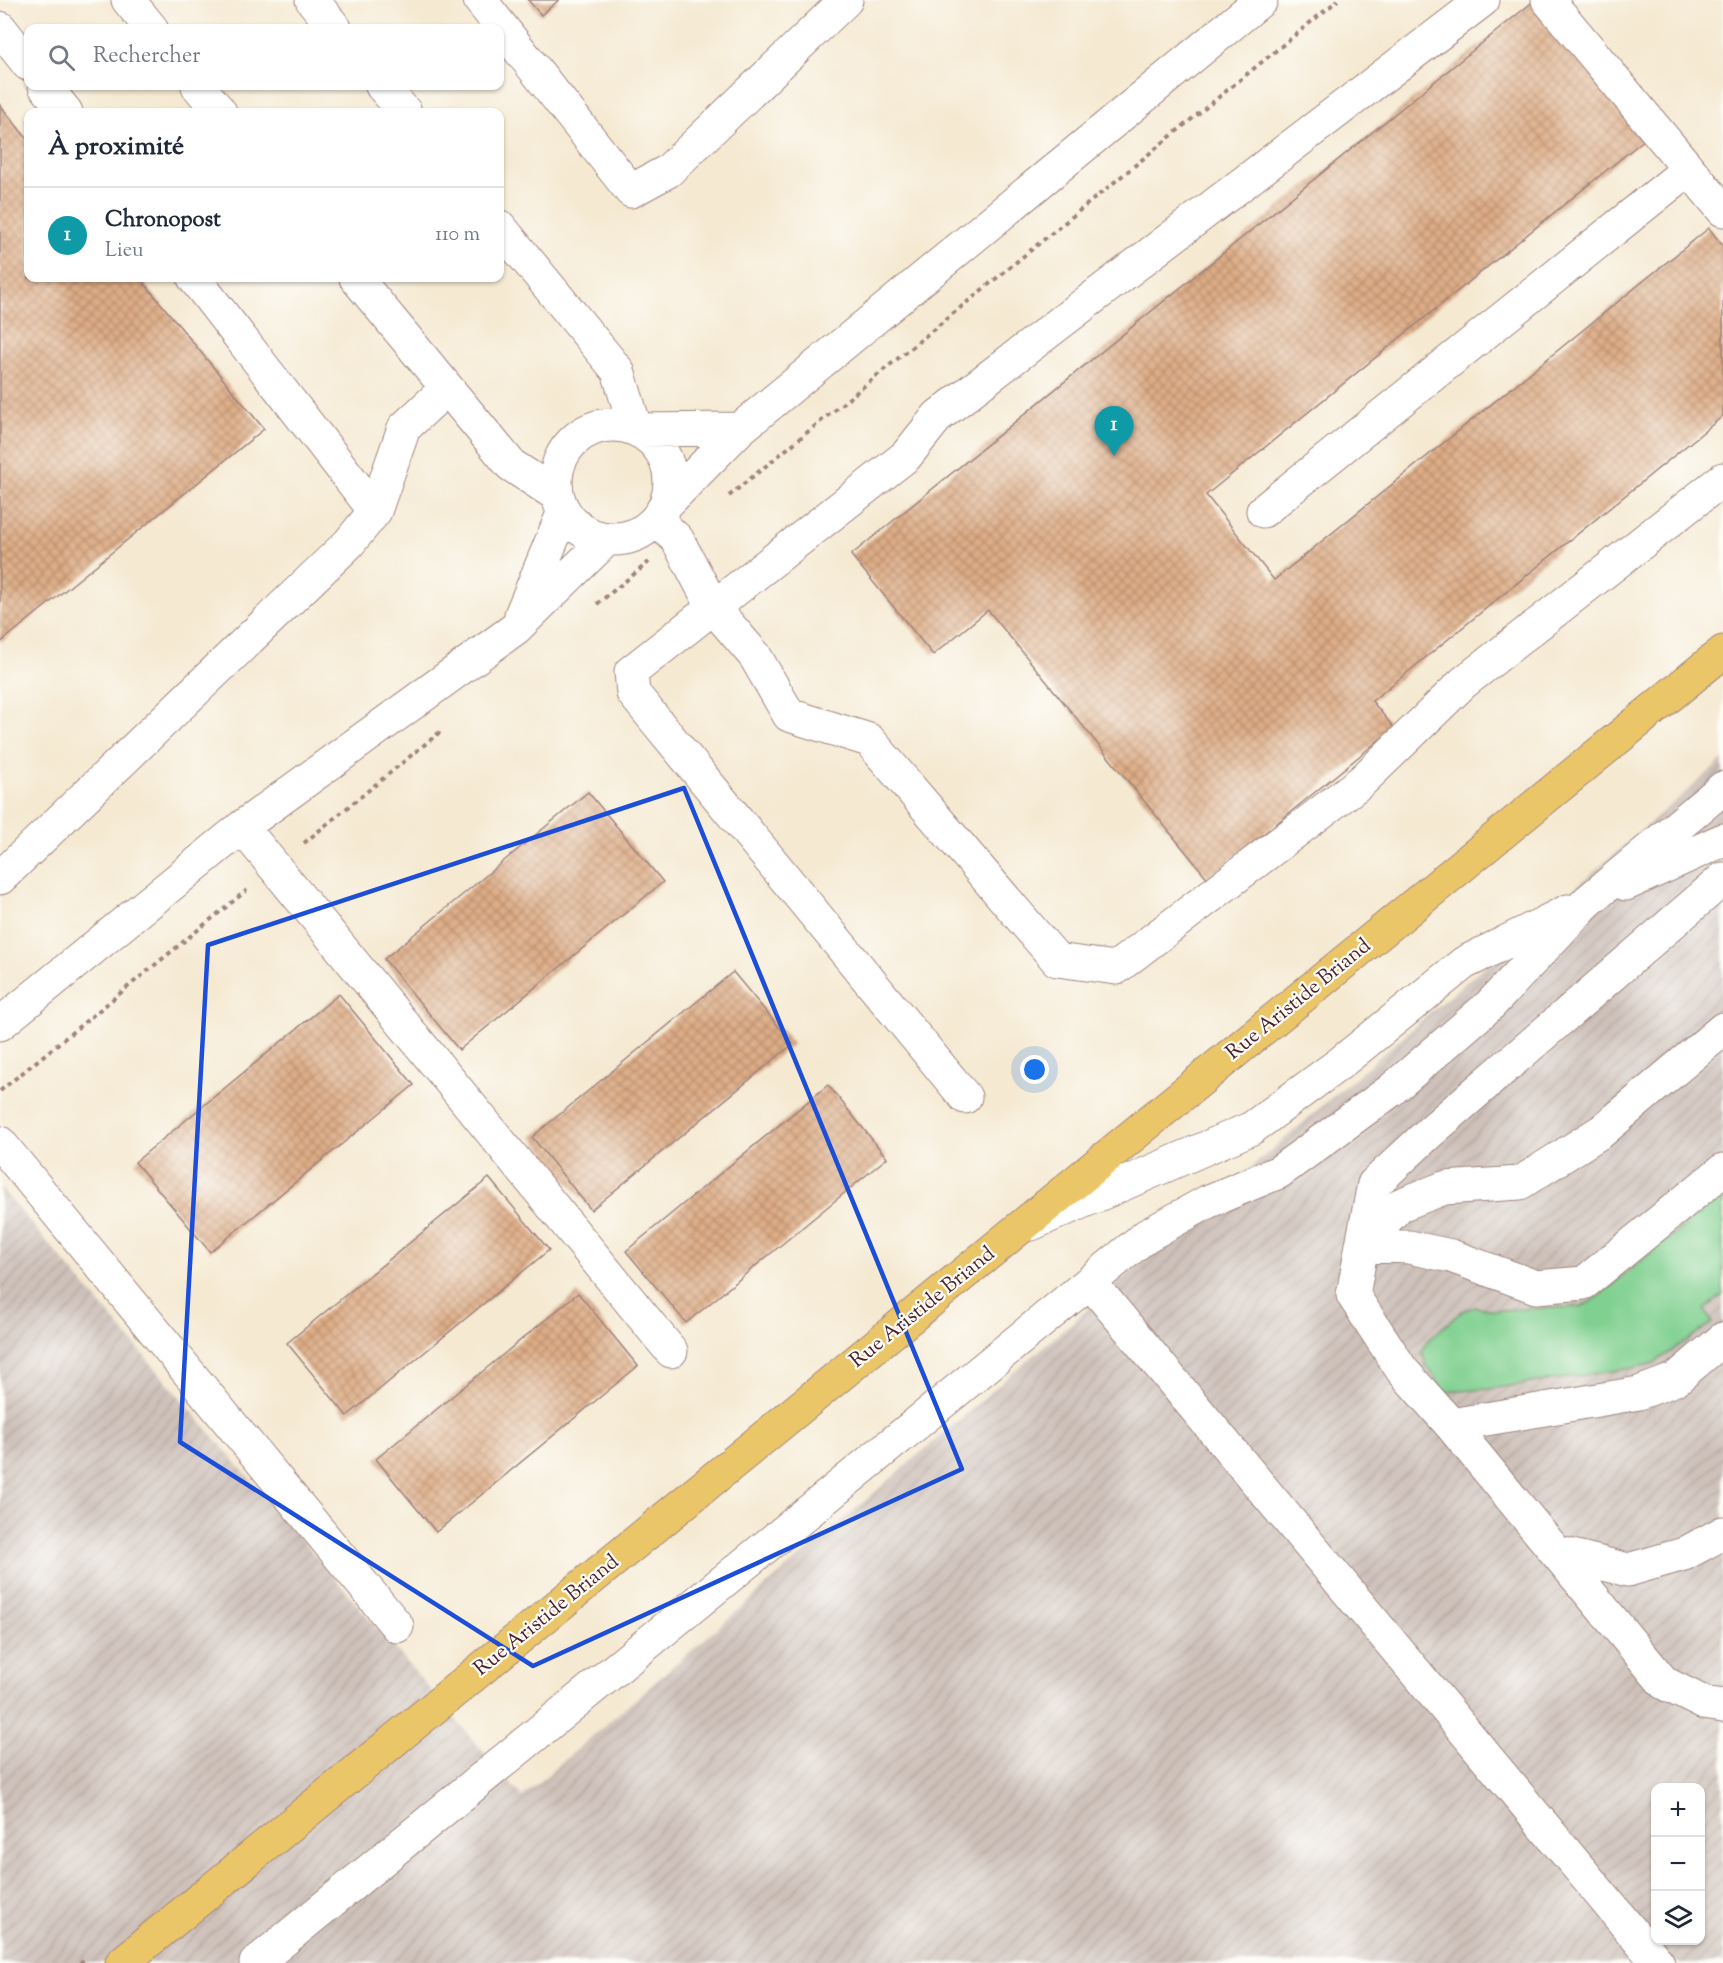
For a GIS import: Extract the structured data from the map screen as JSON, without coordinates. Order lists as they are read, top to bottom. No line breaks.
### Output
{"streets":{"main road":["Rue Aristide Briand"]},"page":{"search":"Rechercher","heading":"À proximité","list":[{"mark":"1","name":"Chronopost","note":"Lieu","value":"110 m"}],"pins":"1","map_buttons":["+","−"]}}
